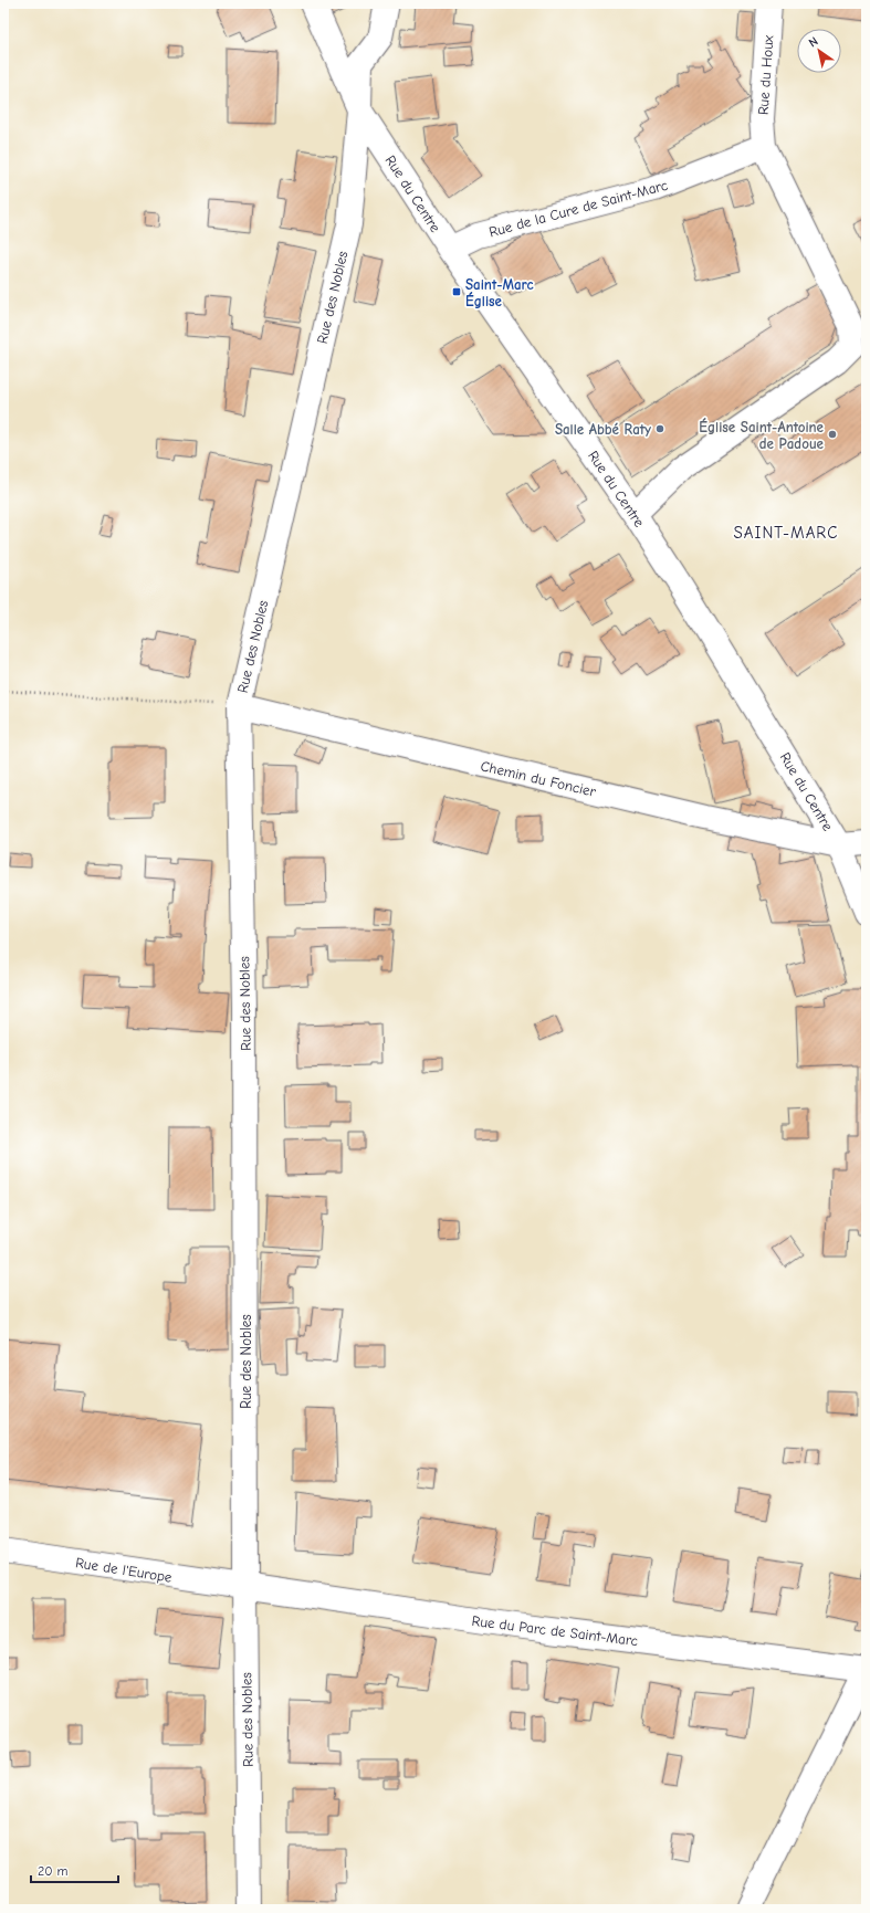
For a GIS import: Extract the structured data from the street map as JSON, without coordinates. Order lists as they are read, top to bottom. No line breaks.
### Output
{"streets":{"street":["Rue du Houx","Rue du Centre","Rue de la Cure de Saint-Marc","Rue des Nobles","Chemin du Foncier","Rue de l'Europe","Rue du Parc de Saint-Marc"]},"crossings":[["Rue du Houx","Rue de la Cure de Saint-Marc"],["Rue du Centre","Rue de la Cure de Saint-Marc"],["Rue du Centre","Rue des Nobles"],["Rue du Centre","Chemin du Foncier"],["Rue des Nobles","Chemin du Foncier"],["Rue des Nobles","Rue de l'Europe"],["Rue des Nobles","Rue du Parc de Saint-Marc"],["Rue de l'Europe","Rue du Parc de Saint-Marc"]],"districts":["SAINT-MARC"],"places":{"transit":["Saint-Marc Église"],"other":["Salle Abbé Raty","Église Saint-Antoine de Padoue"]},"scale_bar":"20 m","north":"top left"}
